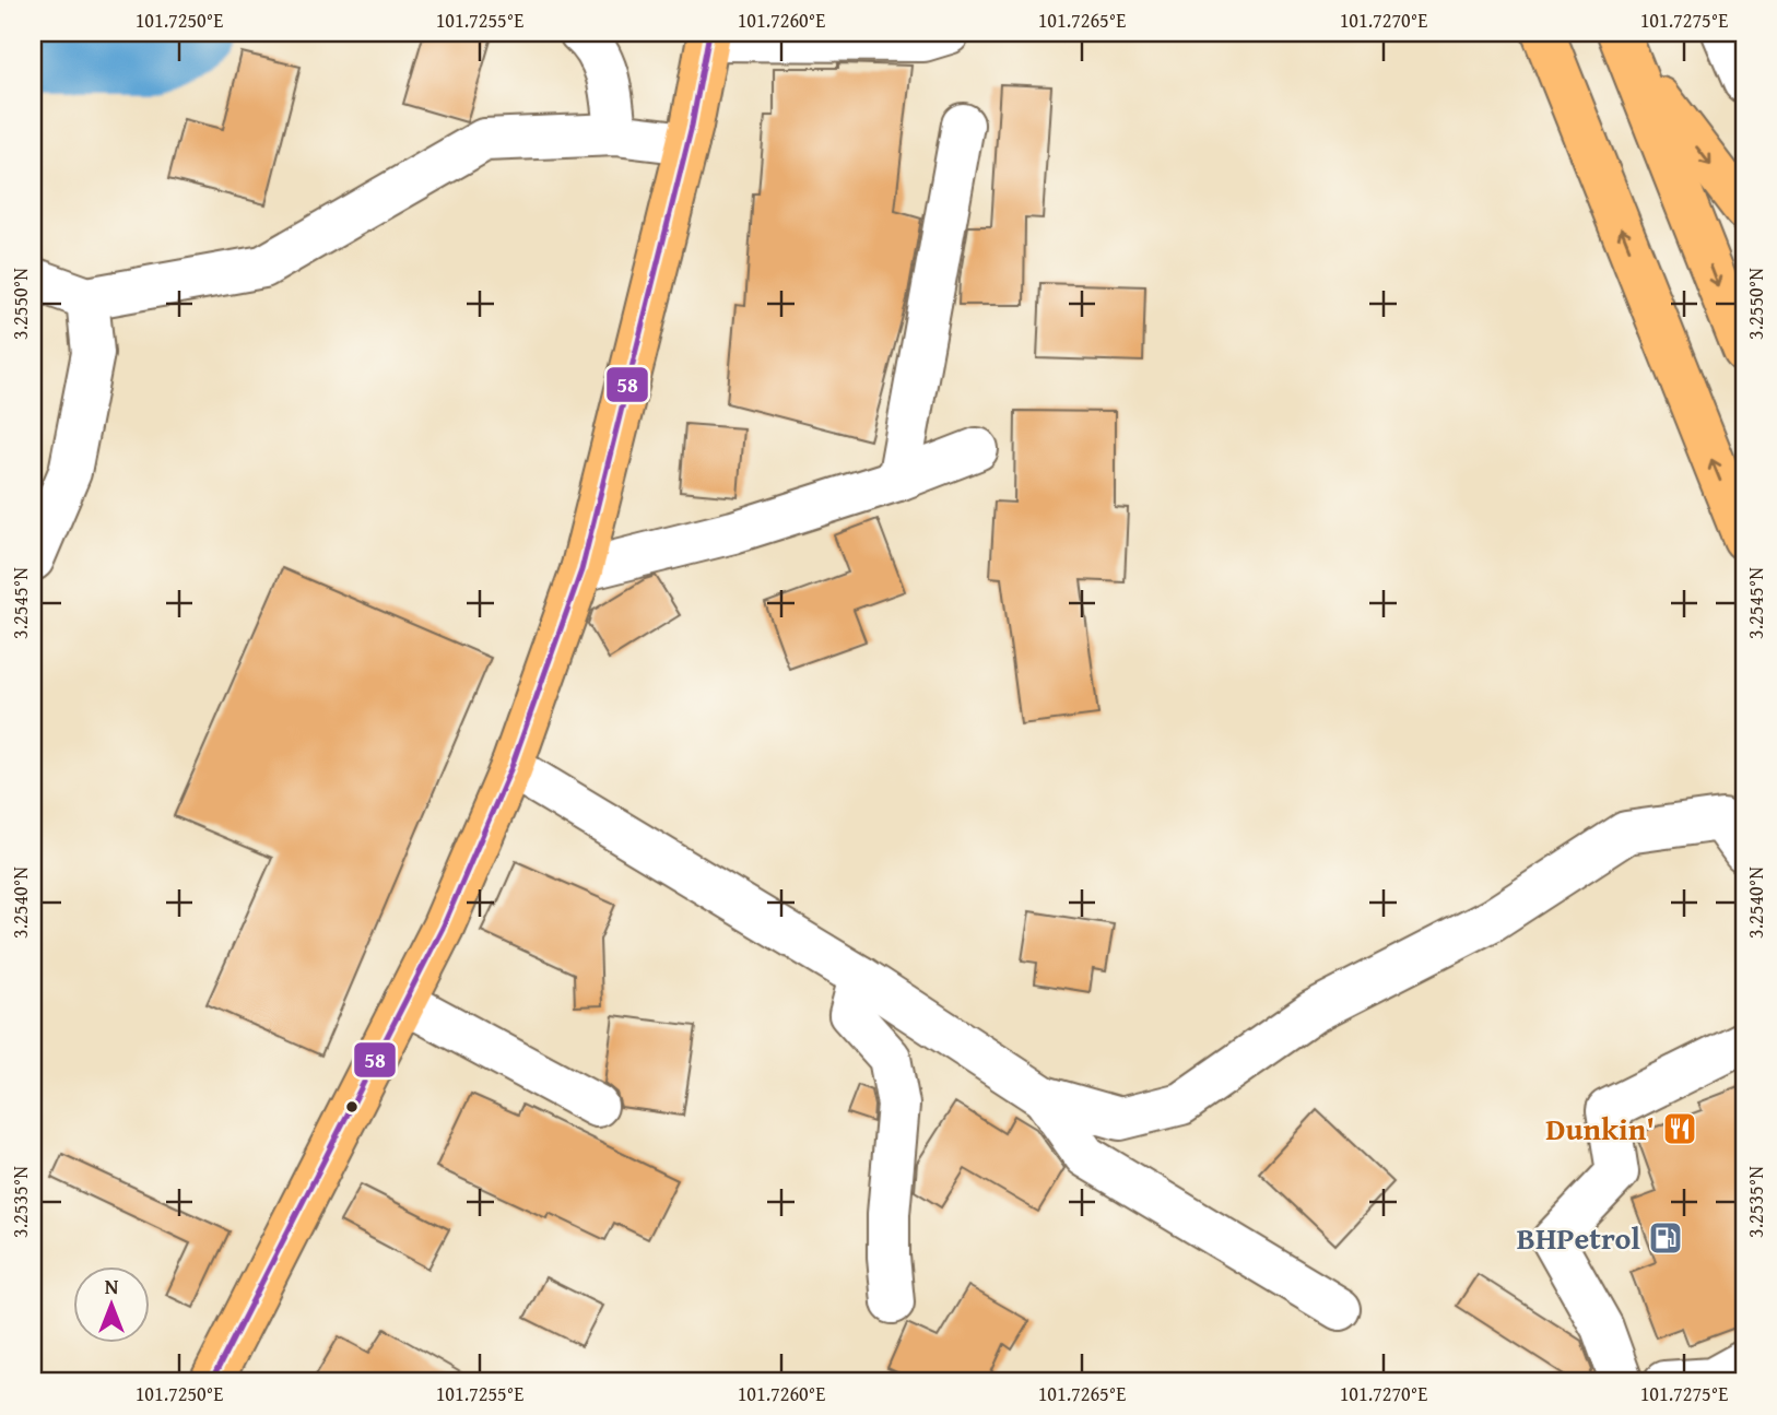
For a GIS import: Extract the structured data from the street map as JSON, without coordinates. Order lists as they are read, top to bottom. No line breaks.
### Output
{"places":{"restaurant":["Dunkin'"],"fuel station":["BHPetrol"]},"lines":["transit line 58"],"north":"top","coordinates":["101.7250°E","101.7255°E","101.7260°E","101.7265°E","101.7270°E","101.7275°E","3.2550°N","3.2545°N","3.2540°N","3.2535°N"]}
